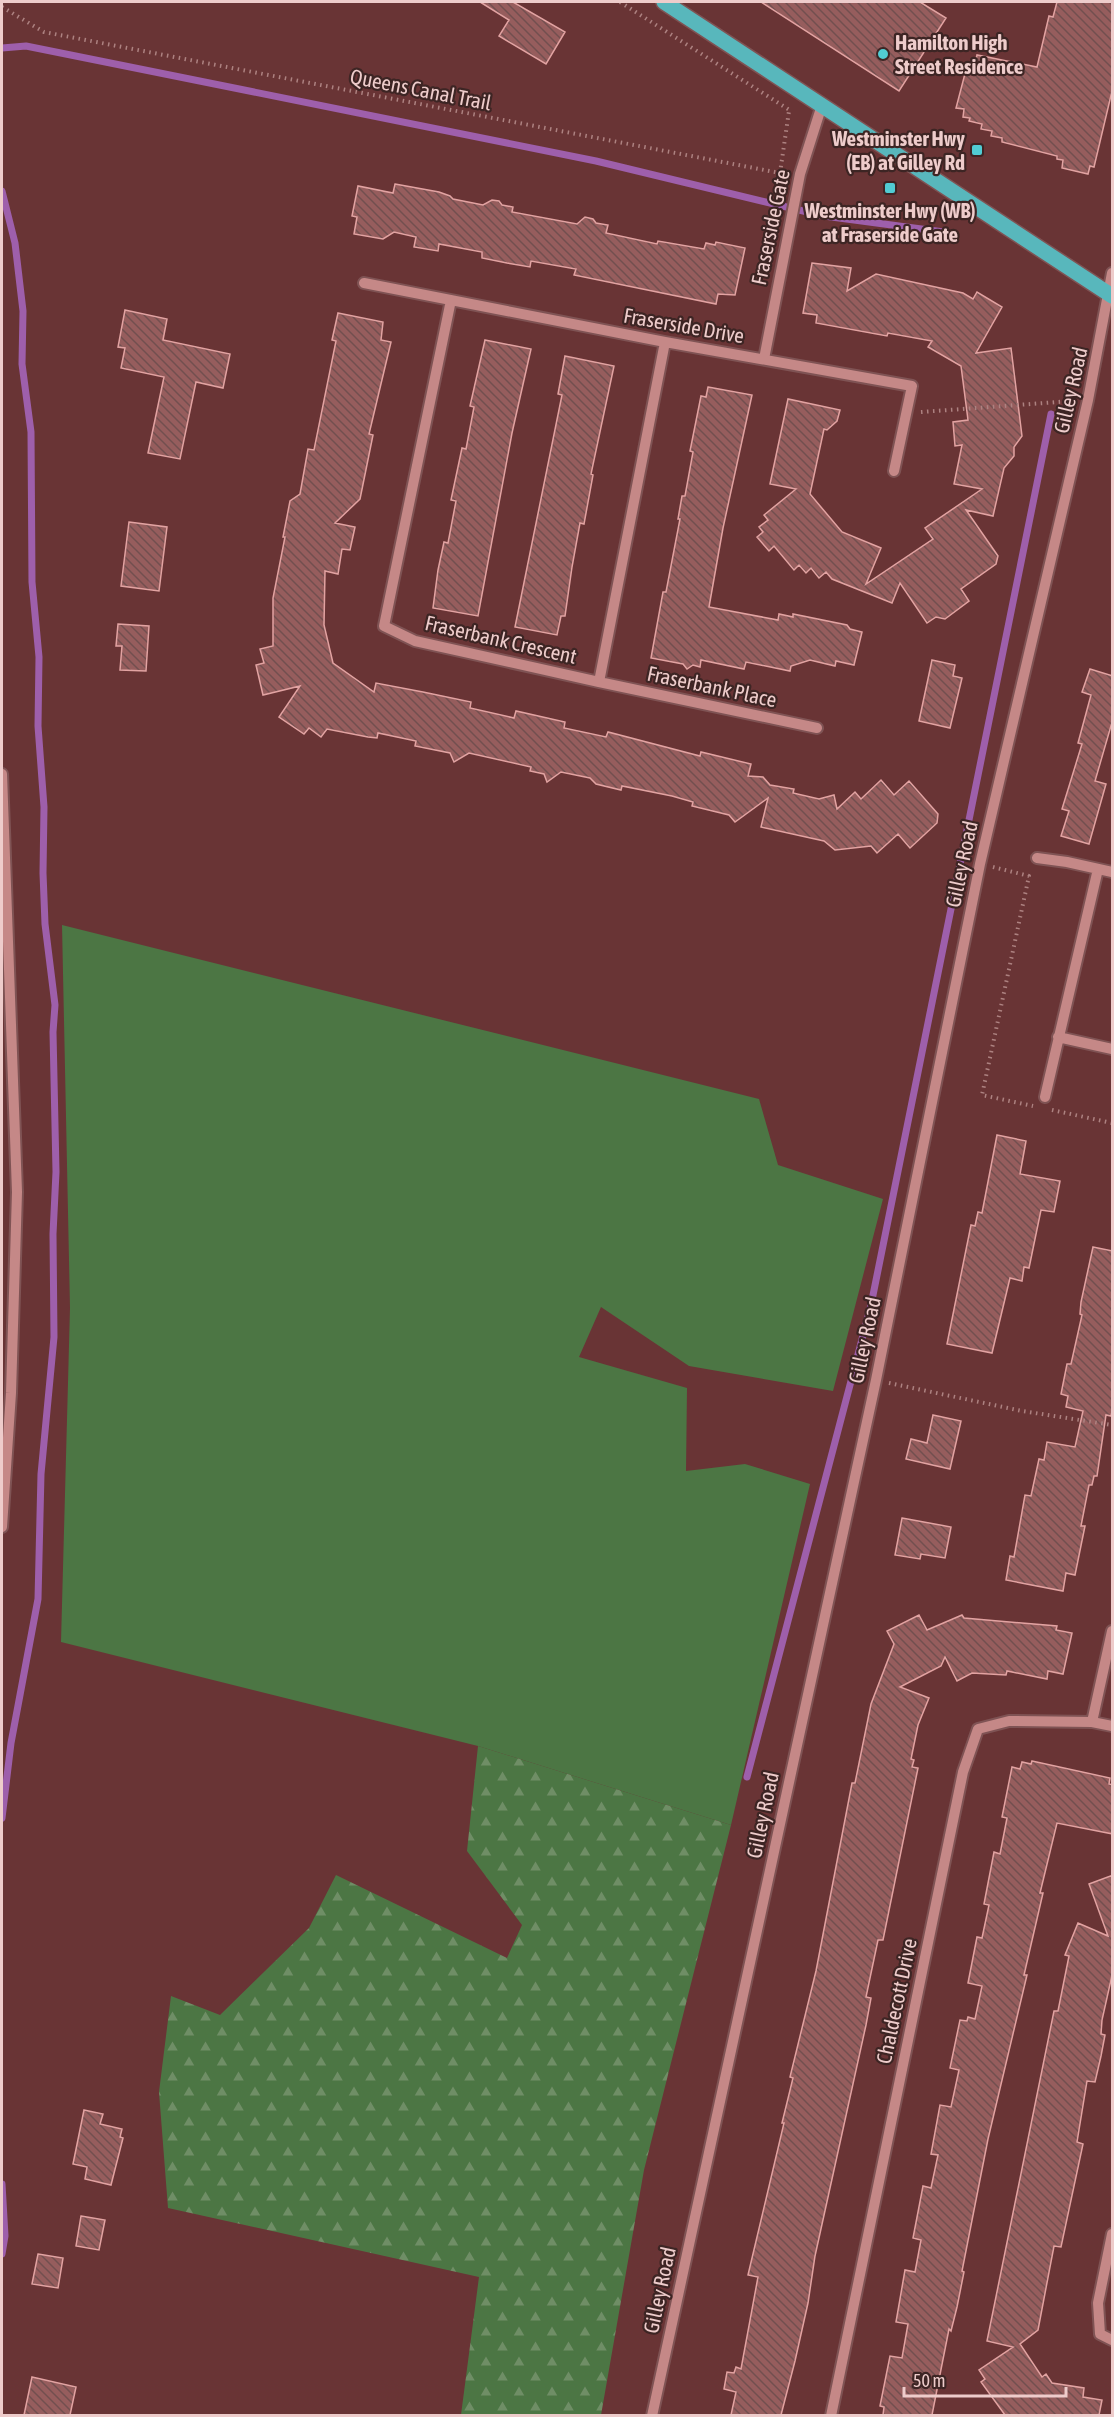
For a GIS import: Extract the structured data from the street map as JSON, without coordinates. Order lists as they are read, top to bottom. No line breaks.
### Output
{"streets":{"street":["Fraserside Gate","Fraserside Drive","Gilley Road","Fraserbank Crescent","Fraserbank Place","Chaldecott Drive"],"path":["Queens Canal Trail"]},"crossings":[["Fraserside Gate","Fraserside Drive"],["Fraserside Drive","Fraserbank Crescent"],["Fraserbank Crescent","Fraserbank Place"]],"places":{"other":["Hamilton High Street Residence"],"transit":["Westminster Hwy (EB) at Gilley Rd","Westminster Hwy (WB) at Fraserside Gate"]},"scale_bar":"50 m"}
